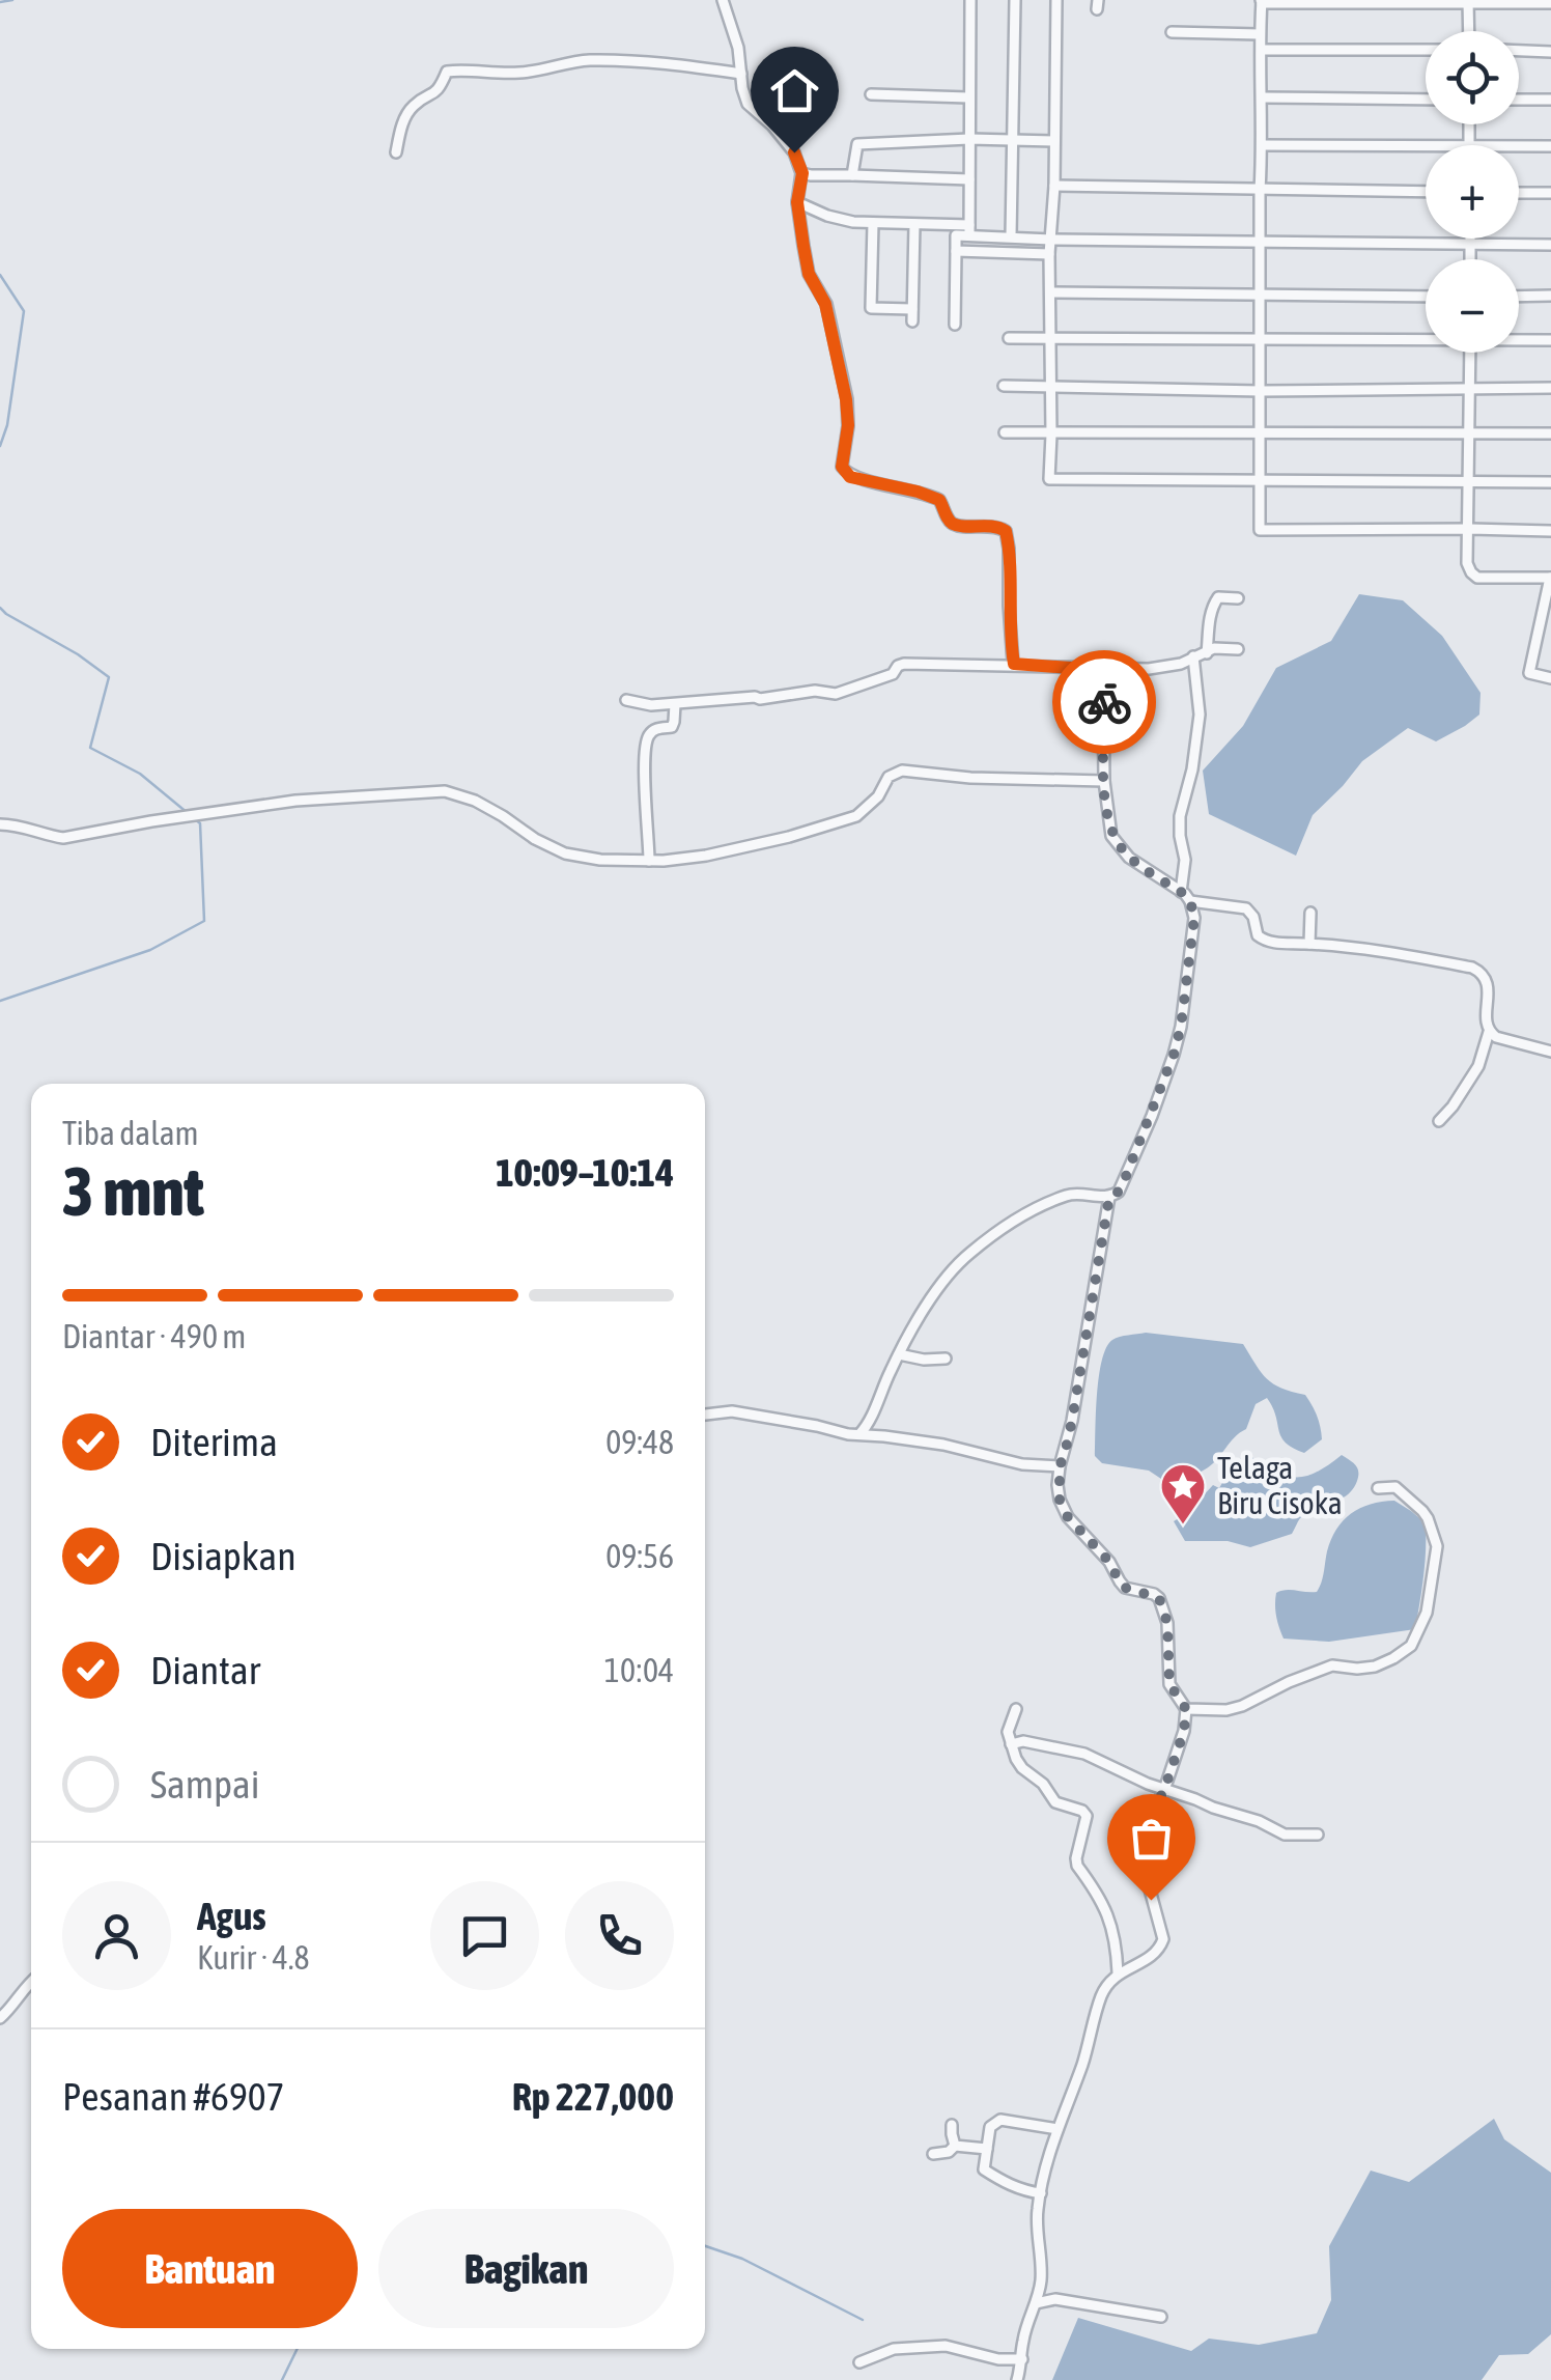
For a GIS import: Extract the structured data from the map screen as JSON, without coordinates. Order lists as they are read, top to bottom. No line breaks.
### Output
{"places":{"place":["Telaga Biru Cisoka"]},"page":{"map_buttons":["+","−"],"heading":["3 mnt","Tiba dalam","10:09–10:14"],"panel":["Agus","Kurir · 4.8","Pesanan #6907","Rp 227,000"],"bar":"Diantar · 490 m","list":[["Diterima","09:48"],["Disiapkan","09:56"],["Diantar","10:04"],"Sampai"],"buttons":["Bantuan","Bagikan"]}}
